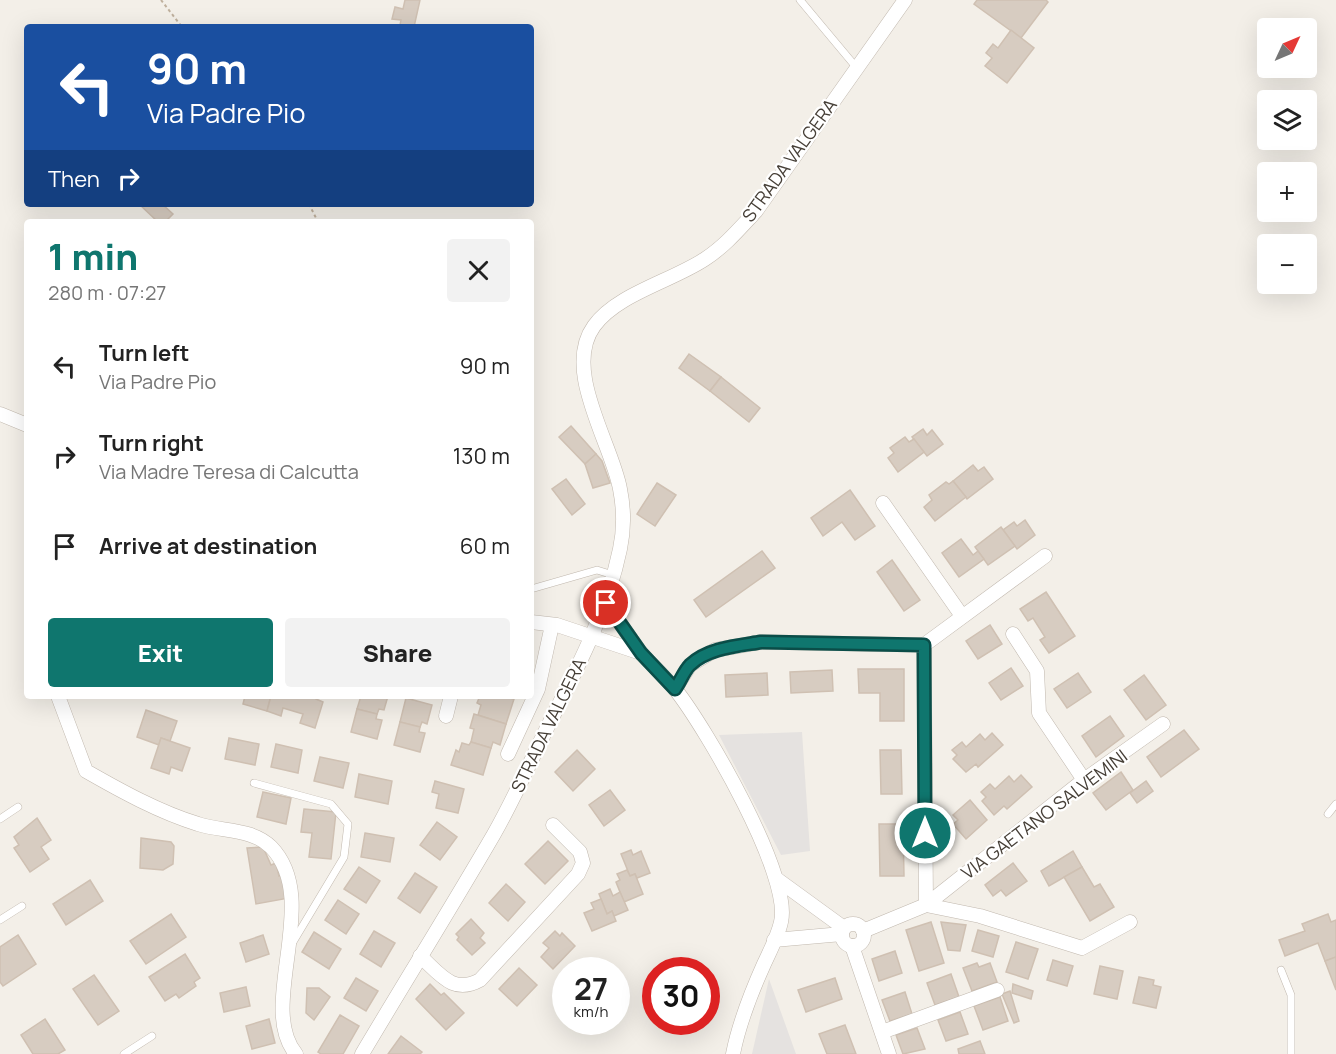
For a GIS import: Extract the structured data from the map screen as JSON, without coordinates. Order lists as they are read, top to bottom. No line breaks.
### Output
{"streets":{"street":["STRADA VALGERA","VIA GAETANO SALVEMINI"]},"north":"top right","page":{"map_buttons":["+","−"],"turn":["90 m","Via Padre Pio"],"then":"Then","heading":["1 min","280 m · 07:27"],"list":[{"name":"Turn left","note":"Via Padre Pio","value":"90 m"},{"name":"Turn right","note":"Via Madre Teresa di Calcutta","value":"130 m"},{"name":"Arrive at destination","value":"60 m"}],"buttons":["Exit","Share"],"speed":"27 km/h","limit":"30"}}
